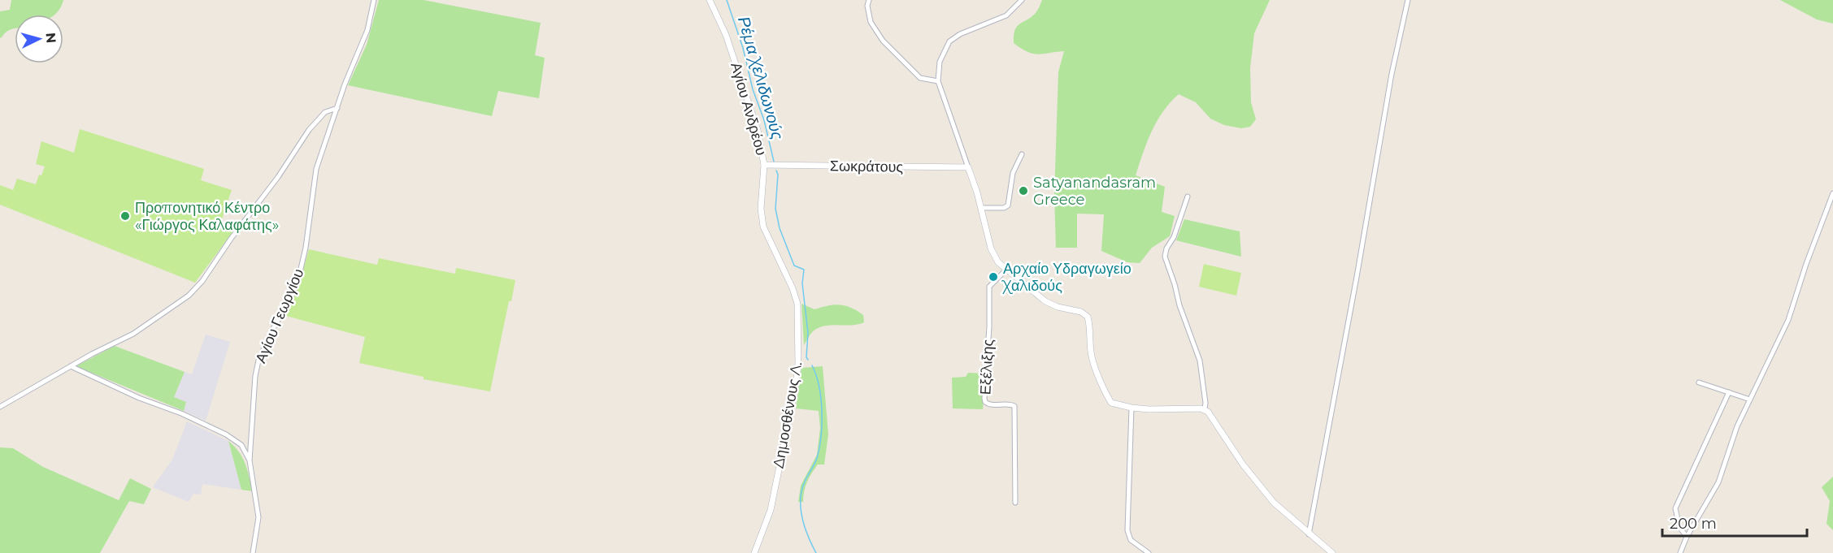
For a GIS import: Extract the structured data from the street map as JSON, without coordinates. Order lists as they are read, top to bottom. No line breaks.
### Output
{"streets":{"street":["Αγίου Ανδρέου","Σωκράτους","Αγίου Γεωργίου","Εξέλιξης","Δημοσθένους Λ."]},"crossings":[["Αγίου Ανδρέου","Σωκράτους"],["Αγίου Ανδρέου","Δημοσθένους Λ."],["Σωκράτους","Δημοσθένους Λ."]],"water":["Ρέμα Χελιδωνούς"],"places":["Satyanandasram Greece","Προπονητικό Κέντρο «Γιώργος Καλαφάτης»","Αρχαίο Υδραγωγείο Χαλιδούς"],"scale_bar":"200 m","north":"right"}
